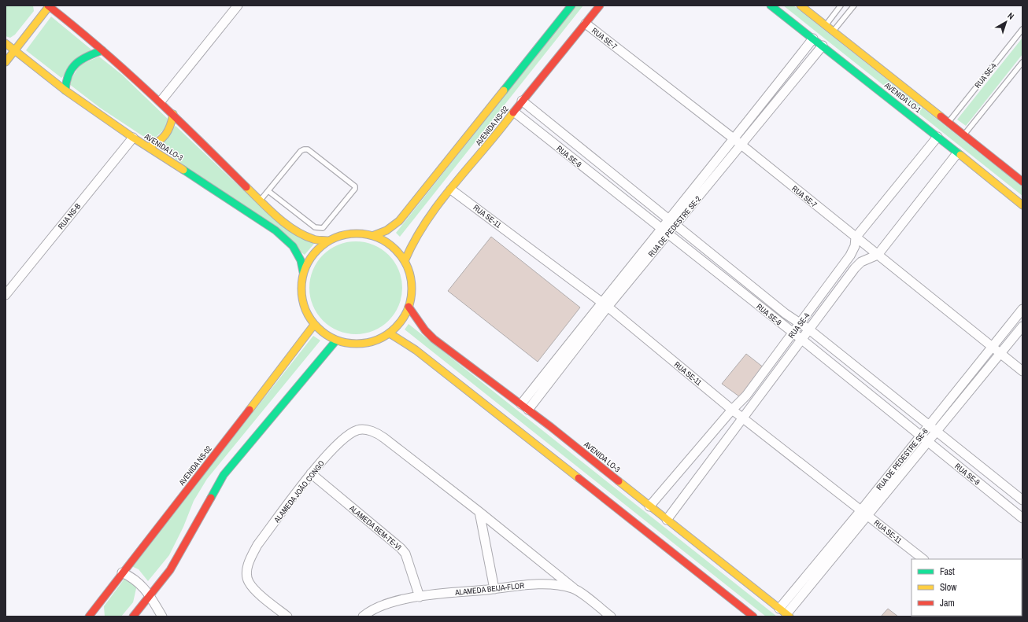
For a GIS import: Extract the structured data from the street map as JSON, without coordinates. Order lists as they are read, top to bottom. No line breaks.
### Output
{"streets":{"street":["RUA SE-7","RUA SE-4","AVENIDA LO-1","AVENIDA NS-02","AVENIDA LO-3","RUA SE-9","RUA NS-B","RUA SE-11","RUA DE PEDESTRE SE-2","RUA DE PEDESTRE SE-6","ALAMEDA JOÃO CONGO","ALAMEDA BEM-TE-VI","ALAMEDA BEIJA-FLOR"]},"crossings":[["RUA SE-7","RUA SE-4"],["RUA SE-7","AVENIDA NS-02"],["RUA SE-7","RUA DE PEDESTRE SE-2"],["RUA SE-7","RUA DE PEDESTRE SE-6"],["RUA SE-4","AVENIDA LO-1"],["RUA SE-4","AVENIDA LO-3"],["RUA SE-4","RUA SE-9"],["RUA SE-4","RUA SE-11"],["AVENIDA LO-1","RUA DE PEDESTRE SE-2"],["AVENIDA NS-02","AVENIDA LO-3"],["AVENIDA NS-02","RUA SE-9"],["AVENIDA NS-02","RUA SE-11"],["AVENIDA LO-3","RUA NS-B"],["AVENIDA LO-3","RUA DE PEDESTRE SE-2"],["AVENIDA LO-3","RUA DE PEDESTRE SE-6"],["RUA SE-9","RUA DE PEDESTRE SE-2"],["RUA SE-9","RUA DE PEDESTRE SE-6"],["RUA SE-11","RUA DE PEDESTRE SE-2"],["RUA SE-11","RUA DE PEDESTRE SE-6"],["ALAMEDA JOÃO CONGO","ALAMEDA BEM-TE-VI"],["ALAMEDA JOÃO CONGO","ALAMEDA BEIJA-FLOR"],["ALAMEDA BEM-TE-VI","ALAMEDA BEIJA-FLOR"]],"legend":["Fast","Slow","Jam"],"north":"top right"}
